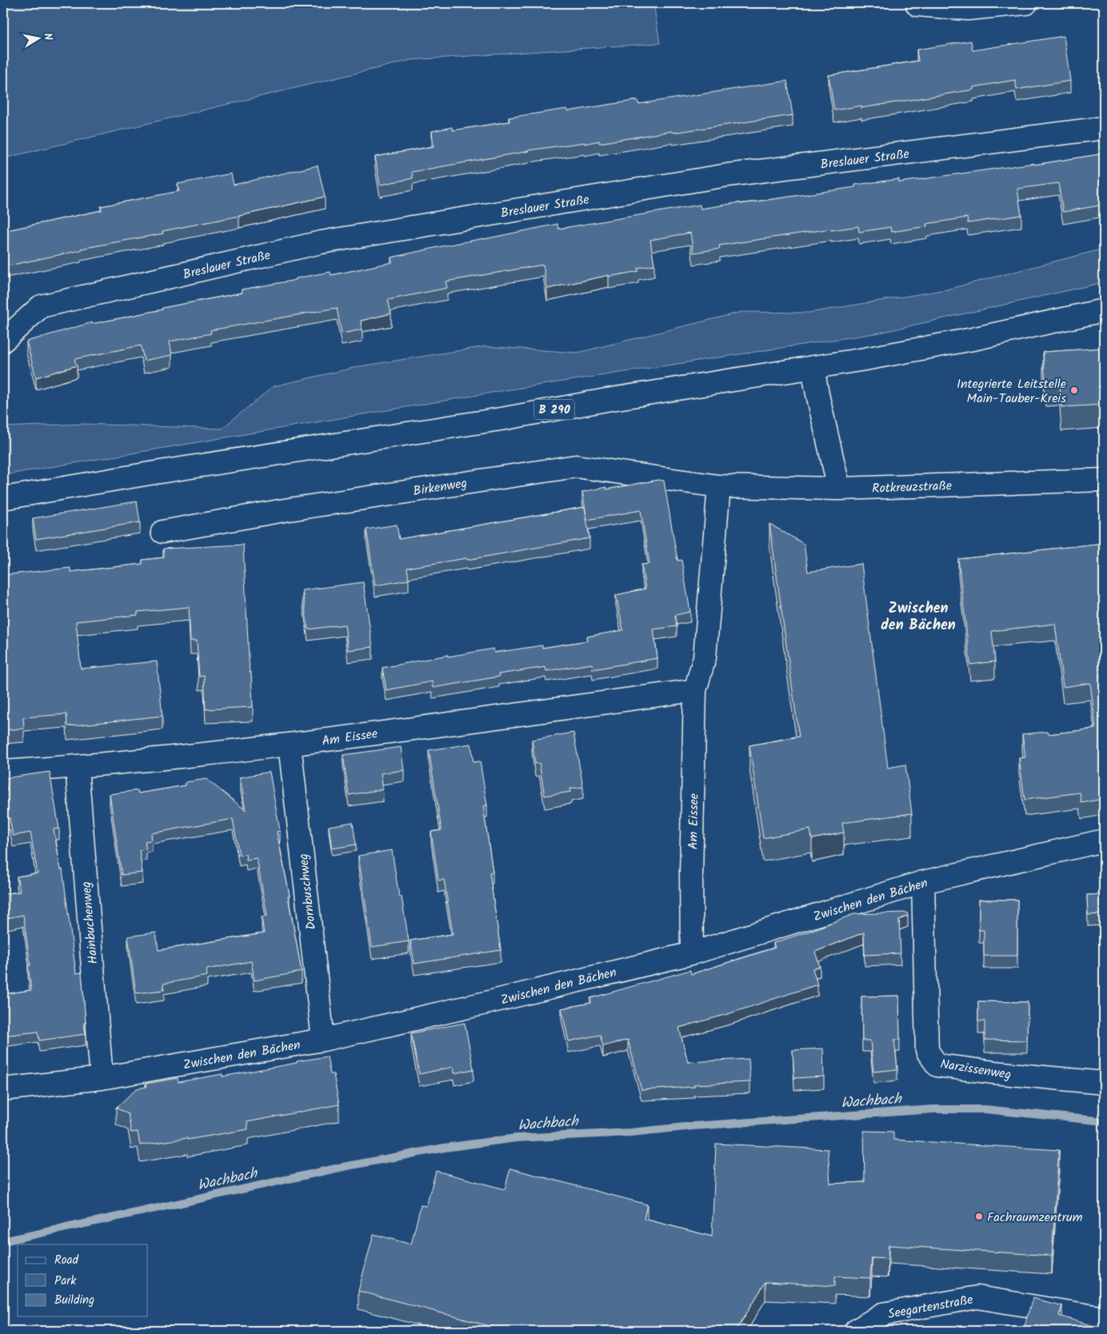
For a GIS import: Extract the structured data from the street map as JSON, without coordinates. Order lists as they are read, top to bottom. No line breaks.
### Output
{"streets":{"street":["Breslauer Straße","B 290","Birkenweg","Rotkreuzstraße","Am Eissee","Dornbuschweg","Zwischen den Bächen","Hainbuchenweg","Narzissenweg","Seegartenstraße"]},"crossings":[["Birkenweg","Rotkreuzstraße"],["Birkenweg","Am Eissee"],["Rotkreuzstraße","Am Eissee"],["Am Eissee","Dornbuschweg"],["Am Eissee","Zwischen den Bächen"],["Am Eissee","Hainbuchenweg"],["Dornbuschweg","Zwischen den Bächen"],["Zwischen den Bächen","Hainbuchenweg"],["Zwischen den Bächen","Narzissenweg"]],"districts":["Zwischen den Bächen"],"water":["Wachbach"],"places":["Integrierte Leitstelle Main-Tauber-Kreis","Fachraumzentrum"],"legend":["Road","Park","Building"],"north":"right"}
